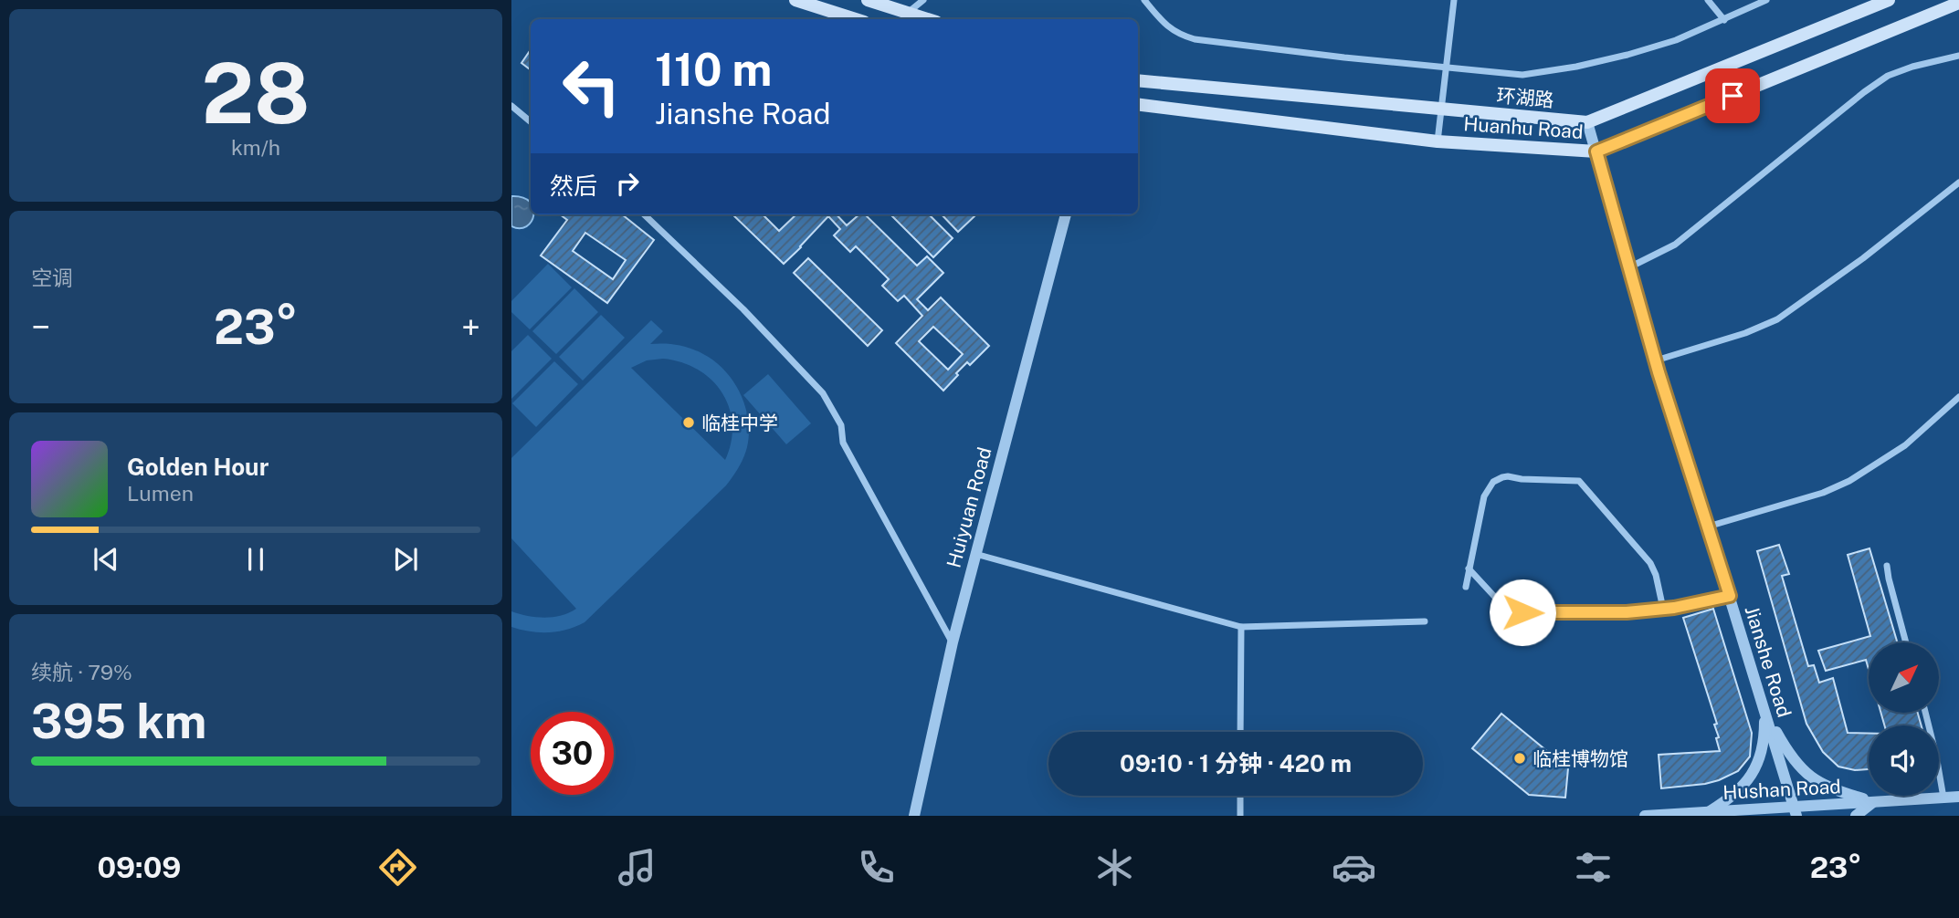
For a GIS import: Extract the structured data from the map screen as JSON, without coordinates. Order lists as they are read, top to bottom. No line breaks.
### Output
{"streets":{"main road":["环湖路","Huanhu Road"],"street":["Huiyuan Road","Jianshe Road","Hushan Road"]},"crossings":[["环湖路","Jianshe Road"],["Huanhu Road","Jianshe Road"],["Jianshe Road","Hushan Road"]],"places":["临桂中学","临桂博物馆"],"north":"top right","page":{"tile":[["28","km/h"],"空调",["续航 · 79%","395 km"]],"turn":["110 m","Jianshe Road"],"then":"然后","heat":["−","23°","+"],"song":["Golden Hour","Lumen"],"limit":"30","trip":"09:10 · 1 分钟 · 420 m","tabs":["09:09","23°"]}}
